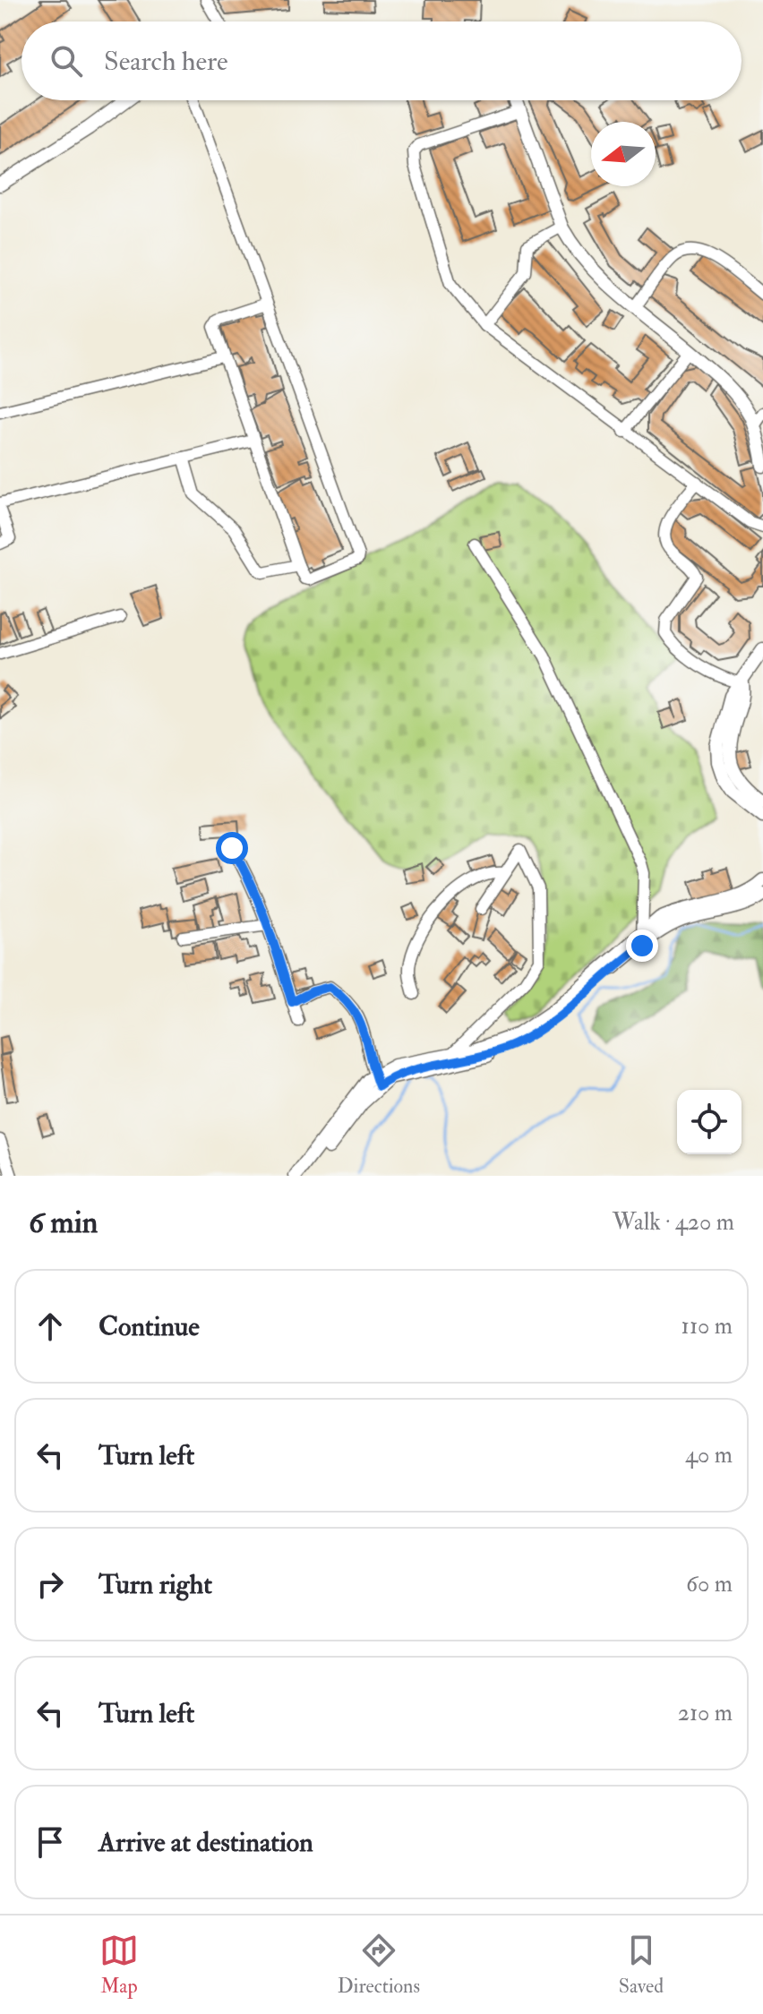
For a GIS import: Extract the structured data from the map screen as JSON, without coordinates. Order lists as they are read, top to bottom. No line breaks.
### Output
{"north":"left","page":{"search":"Search here","heading":["6 min","Walk · 420 m"],"list":[["Continue","110 m"],["Turn left","40 m"],["Turn right","60 m"],["Turn left","210 m"],"Arrive at destination"],"nav":["Map","Directions","Saved"]}}
